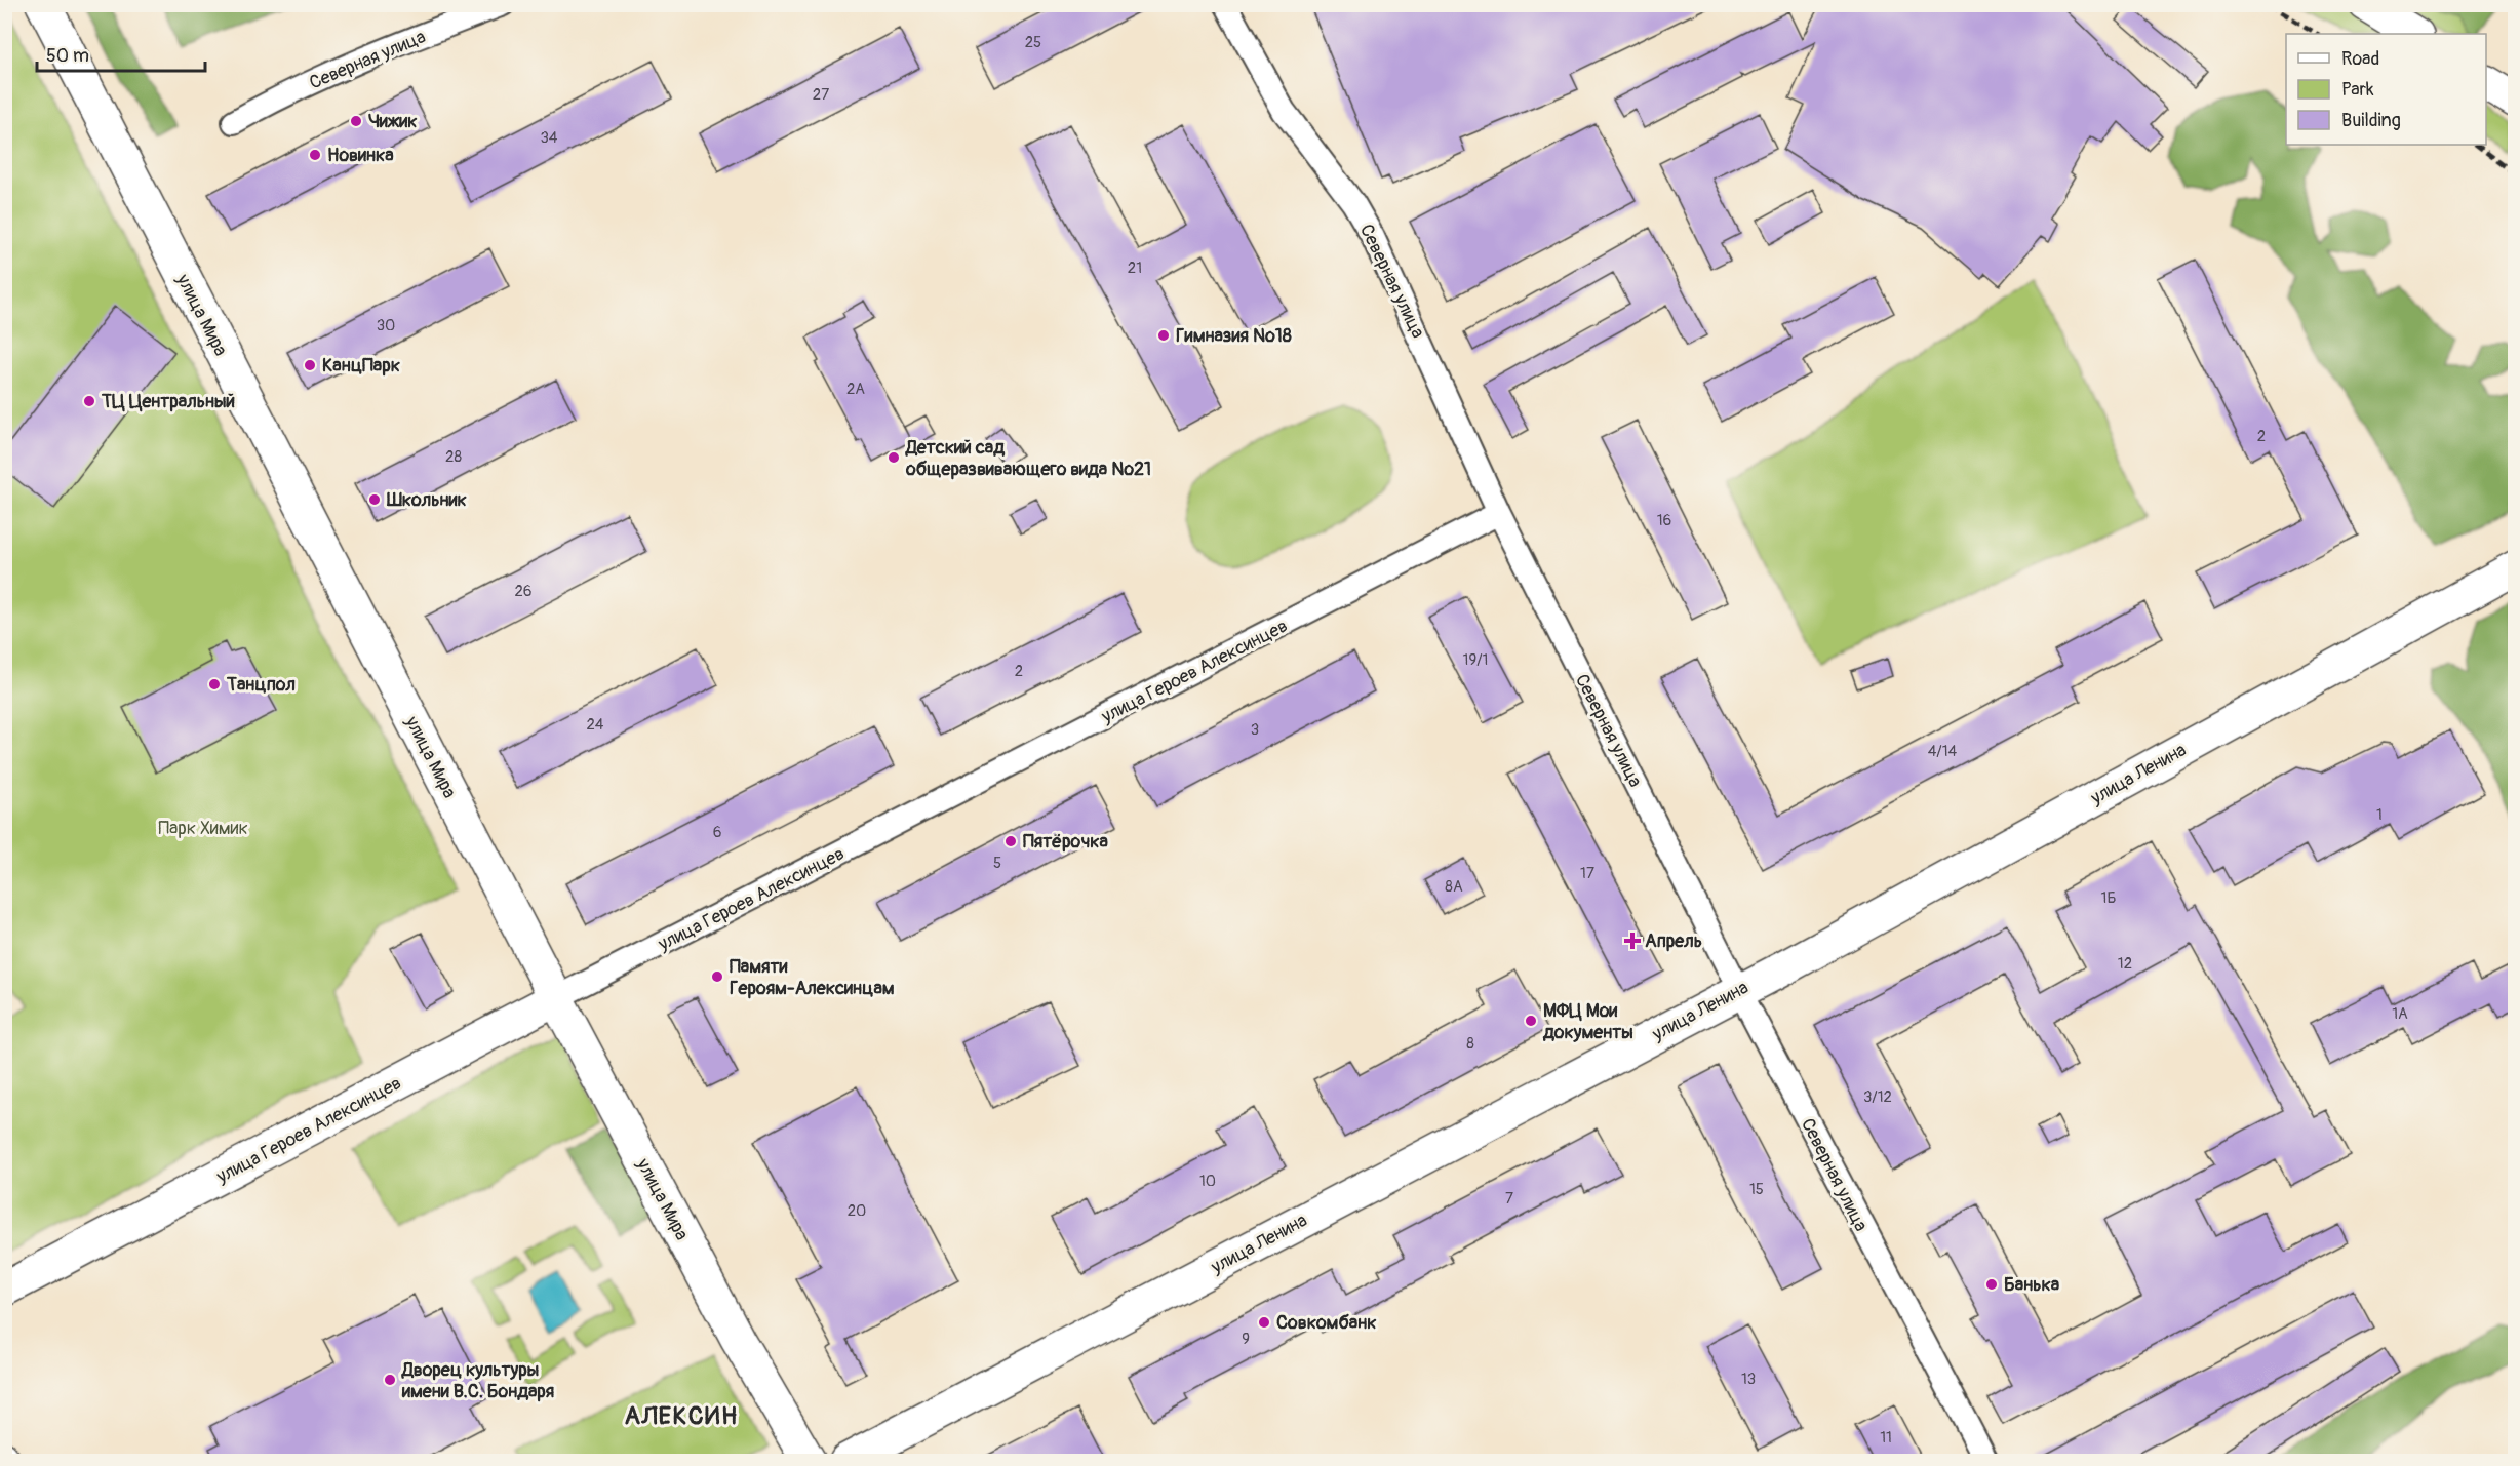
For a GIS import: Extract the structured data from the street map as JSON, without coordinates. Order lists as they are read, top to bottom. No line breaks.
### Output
{"streets":{"street":["Северная улица","улица Мира","улица Героев Алексинцев","улица Ленина"]},"crossings":[["Северная улица","улица Героев Алексинцев"],["Северная улица","улица Ленина"],["улица Мира","улица Героев Алексинцев"]],"districts":["АЛЕКСИН"],"parks":["Парк Химик"],"places":{"other":["Чижик","Новинка","Гимназия №18","КанцПарк","ТЦ Центральный","Детский сад общеразвивающего вида №21","Школьник","Танцпол","Пятёрочка","Памяти Героям-Алексинцам","МФЦ Мои документы","Банька","Совкомбанк","Дворец культуры имени В.С. Бондаря"],"health":["Апрель"]},"house_numbers":["25","27","34","21","30","2А","2","28","16","26","19/1","2","24","3","4/14","1","6","5","17","8А","1Б","12","1А","8","3/12","10","15","7","20","9","13","11"],"legend":["Road","Park","Building"],"scale_bar":"50 m"}
